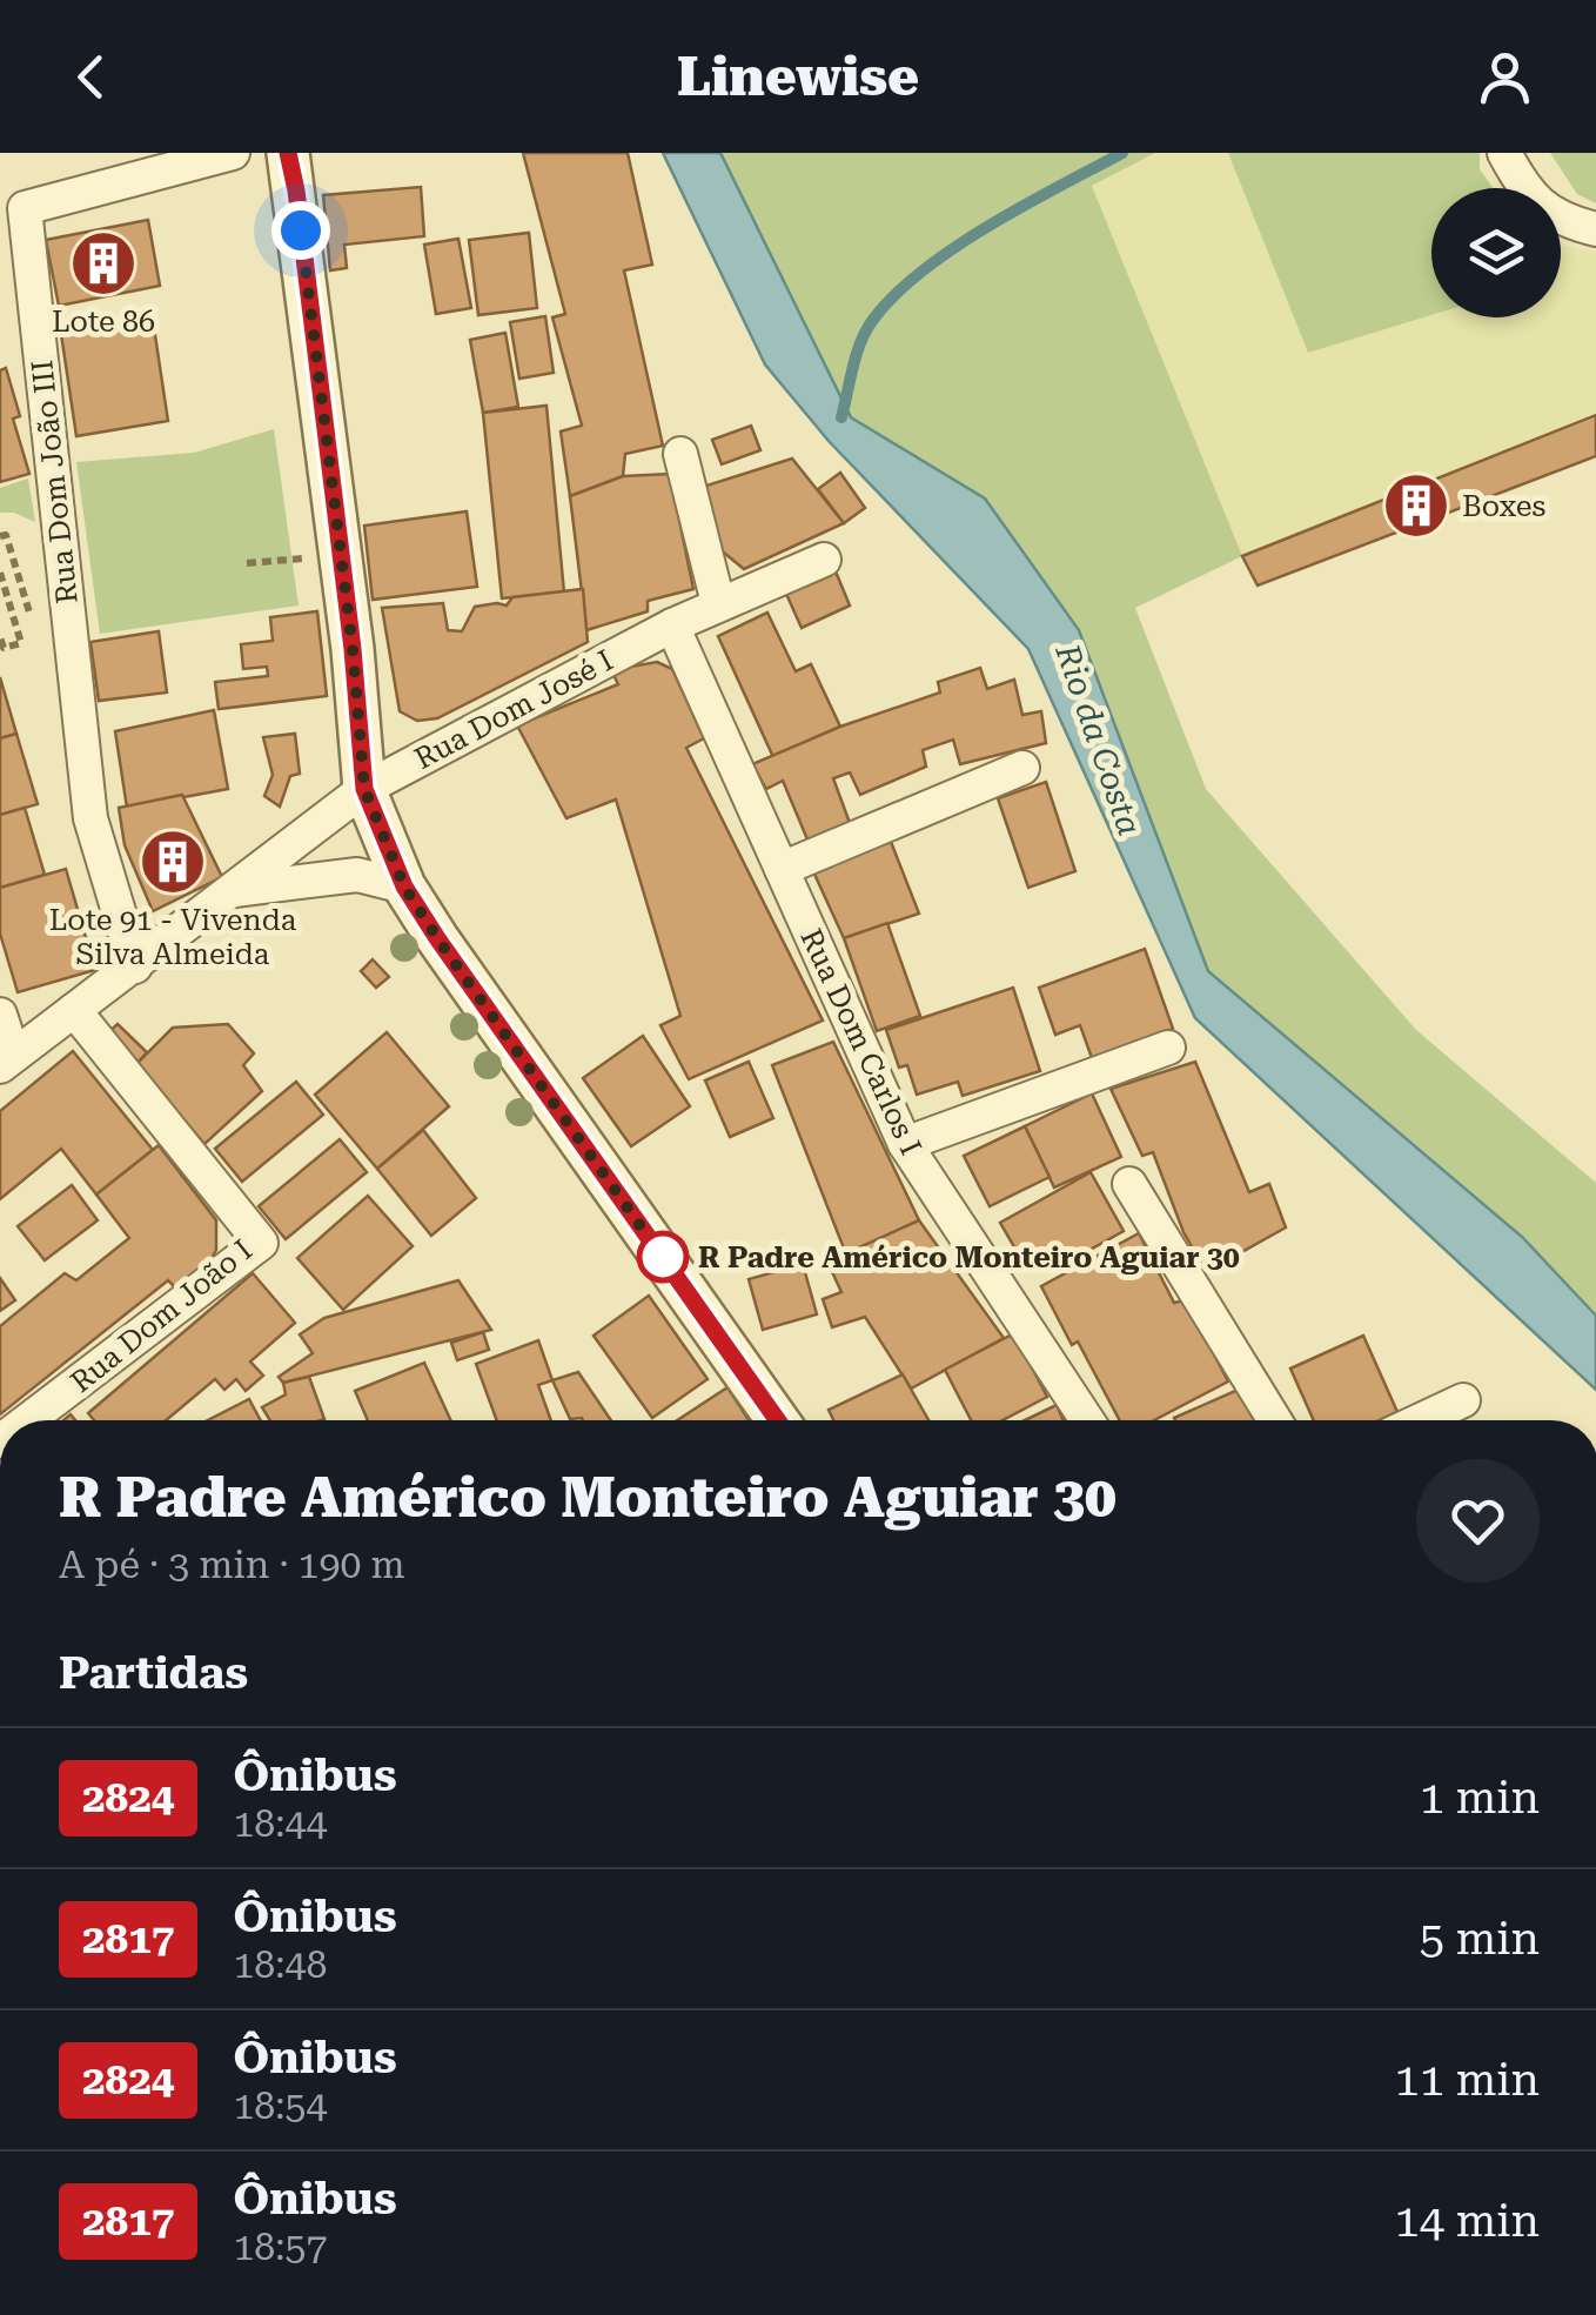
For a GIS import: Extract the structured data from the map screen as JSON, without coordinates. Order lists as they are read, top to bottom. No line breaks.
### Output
{"streets":{"street":["Rua Dom João III","Rua Dom José I","Rua Dom Carlos I","Rua Dom João I"]},"crossings":[["Rua Dom João III","Rua Dom José I"],["Rua Dom José I","Rua Dom Carlos I"],["Rua Dom José I","Rua Dom João I"]],"water":["Rio da Costa"],"places":{"building":["Lote 86","Boxes","Lote 91 - Vivenda Silva Almeida"],"other":["R Padre Américo Monteiro Aguiar 30"]},"lines":["bus line 2824"],"page":{"header":"Linewise","heading":[["R Padre Américo Monteiro Aguiar 30","A pé · 3 min · 190 m"],"Partidas"],"list":[{"mark":"2824","name":"Ônibus","note":"18:44","value":"1 min"},{"mark":"2817","name":"Ônibus","note":"18:48","value":"5 min"},{"mark":"2824","name":"Ônibus","note":"18:54","value":"11 min"},{"mark":"2817","name":"Ônibus","note":"18:57","value":"14 min"}]}}
